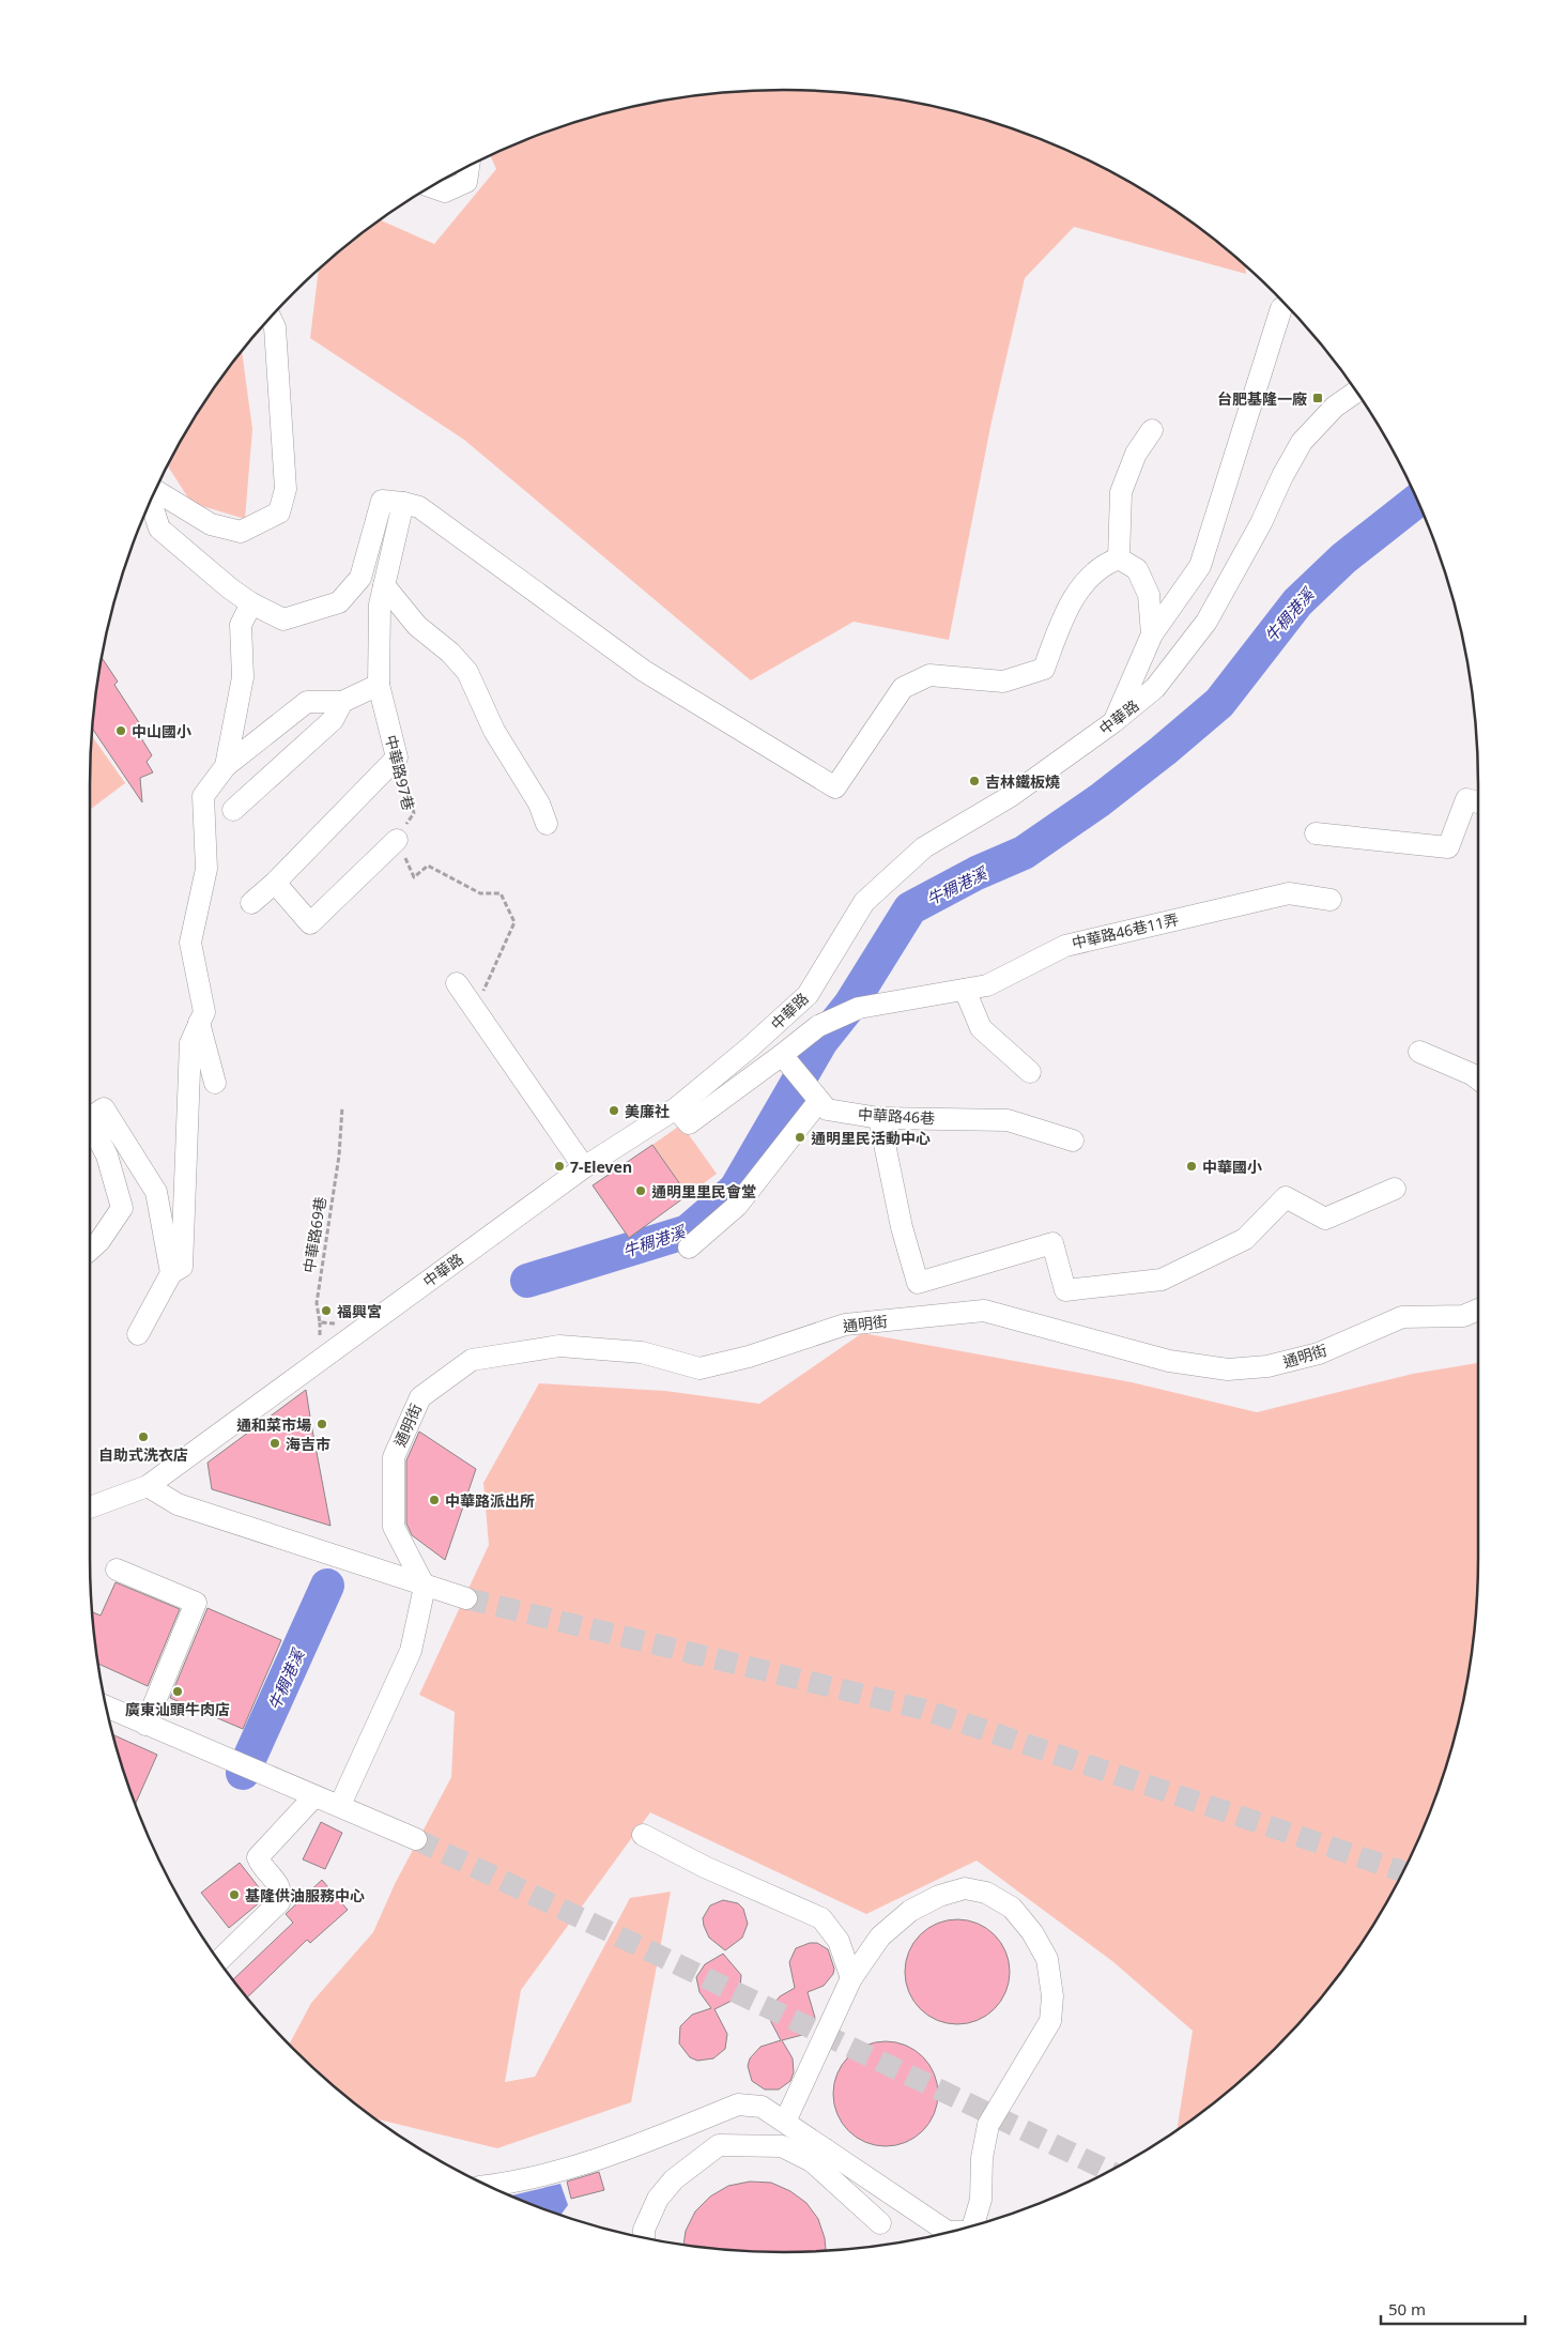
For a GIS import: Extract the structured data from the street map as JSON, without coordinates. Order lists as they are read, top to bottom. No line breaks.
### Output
{"streets":{"street":["中華路","中華路97巷","中華路46巷11弄","中華路46巷","通明街"],"path":["中華路69巷"]},"crossings":[["中華路","中華路69巷"]],"water":["牛稠港溪"],"places":{"transit":["台肥基隆一廠"],"other":["中山國小","吉林鐵板燒","美廉社","通明里民活動中心","7-Eleven","中華國小","通明里里民會堂","福興宮","通和菜市場","自助式洗衣店","海吉市","中華路派出所","廣東汕頭牛肉店","基隆供油服務中心"]},"scale_bar":"50 m"}
